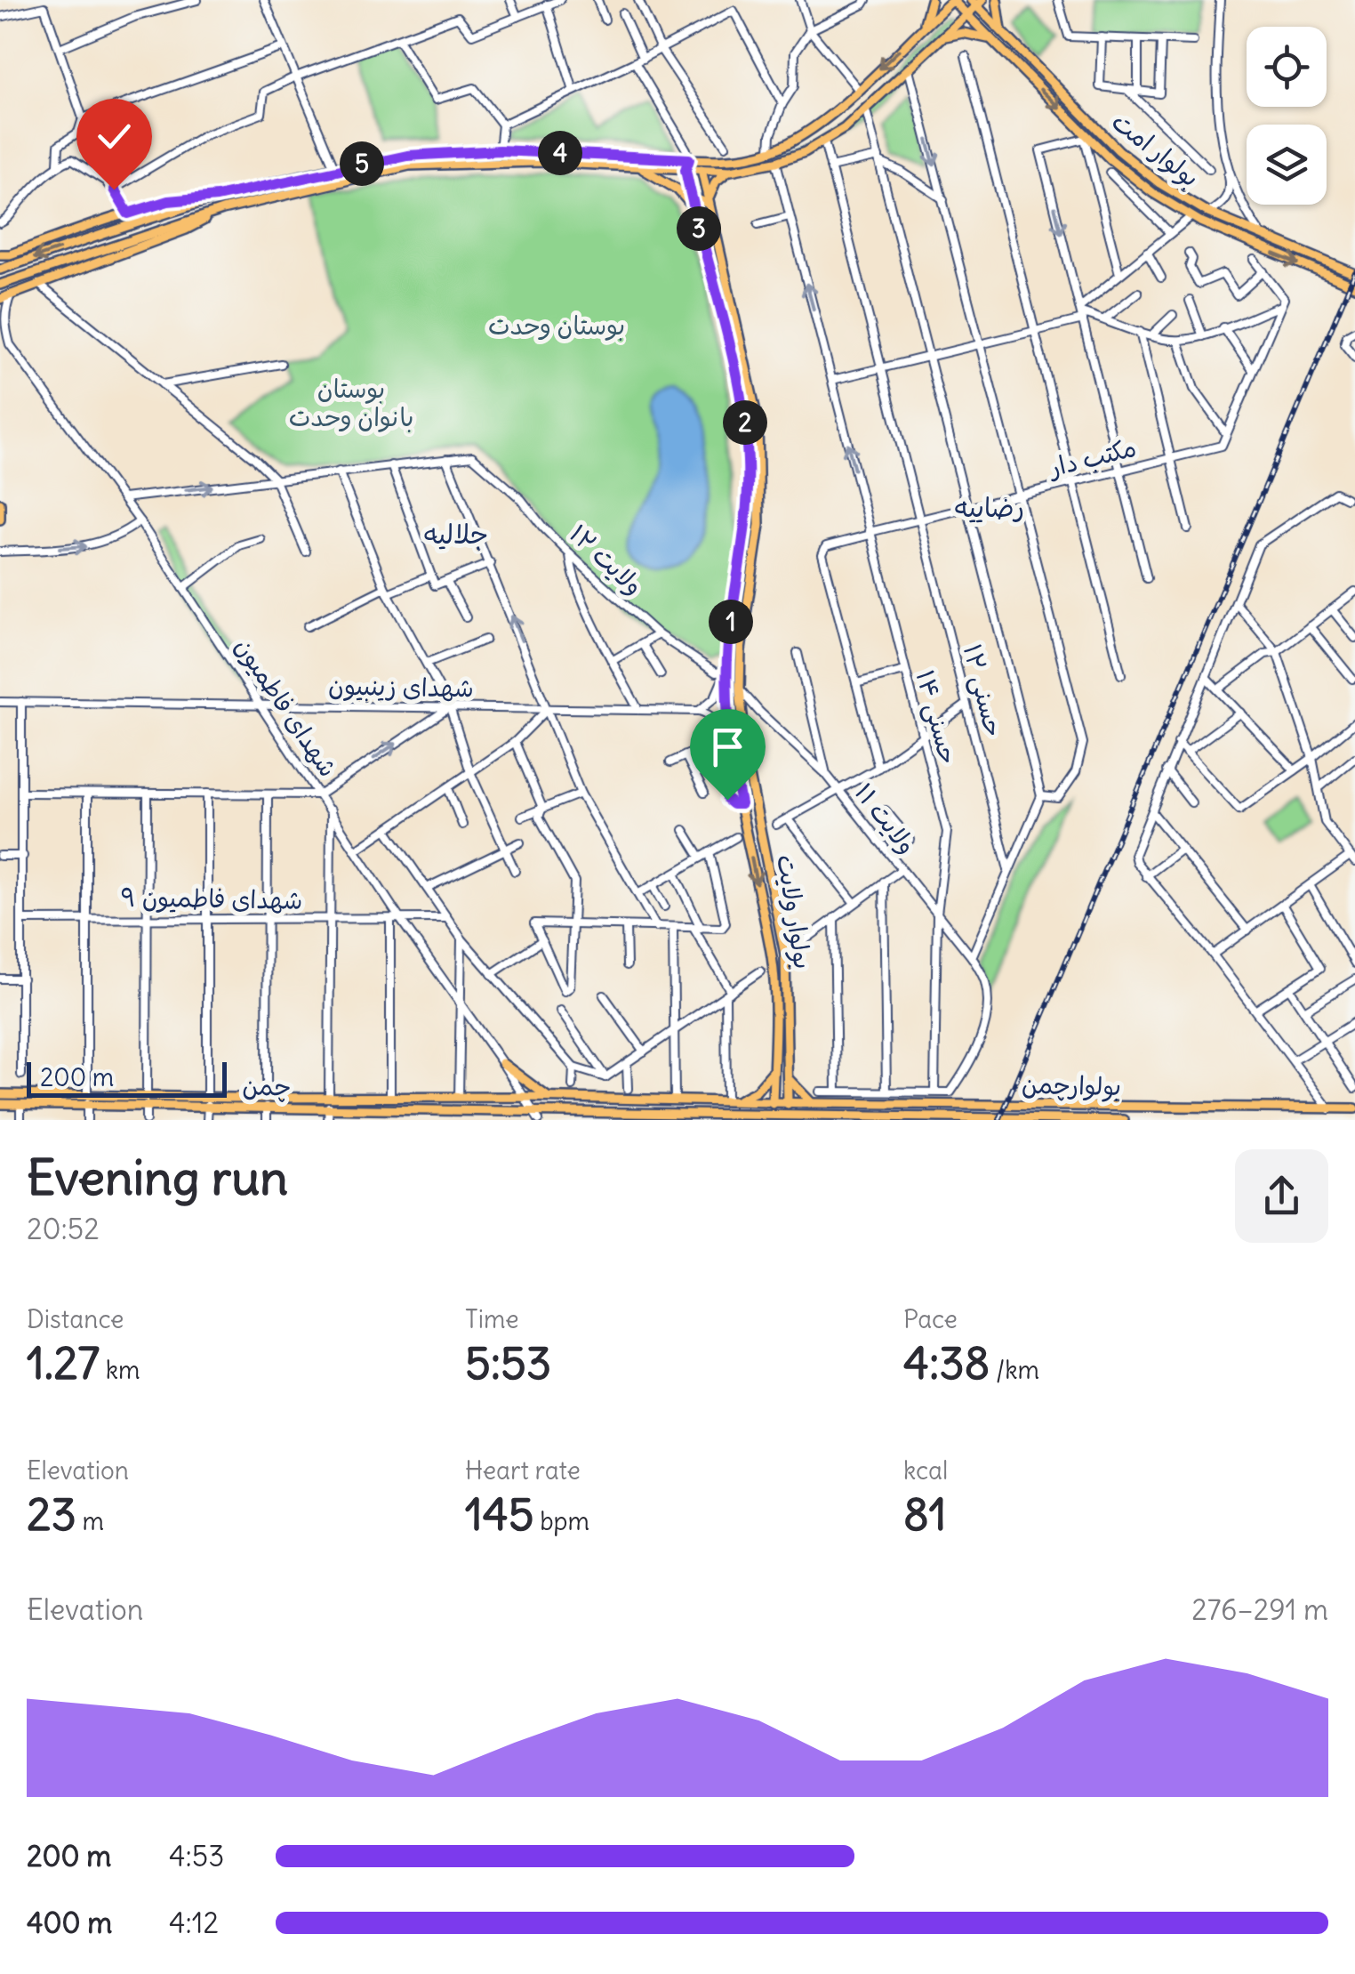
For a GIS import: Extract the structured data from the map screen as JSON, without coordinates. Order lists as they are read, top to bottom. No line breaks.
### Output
{"streets":{"main road":["بولوار امت","بولوار ولایت","بولوارچمن","چمن"],"street":["مکتب دار","ولایت ۱۲","شهدای زینبیون","حسنی ۱۲","شهدای فاطمیون","حسنی ۱۴","ولایت ۱۱","شهدای فاطمیون ۹"]},"crossings":[["مکتب دار","حسنی ۱۲"],["مکتب دار","حسنی ۱۴"],["ولایت ۱۲","بولوار ولایت"],["شهدای زینبیون","شهدای فاطمیون"],["شهدای فاطمیون","شهدای فاطمیون ۹"],["شهدای فاطمیون","چمن"],["حسنی ۱۴","ولایت ۱۱"],["ولایت ۱۱","بولوار ولایت"],["بولوار ولایت","بولوارچمن"]],"districts":["رضاییه","جلالیه"],"parks":["بوستان وحدت","بوستان بانوان وحدت"],"scale_bar":"200 m","page":{"pins":["4","5","3","2","1"],"scale":"200 m","heading":["Evening run","20:52"],"stats":[["Distance","1.27 km"],["Time","5:53"],["Pace","4:38 /km"],["Elevation","23 m"],["Heart rate","145 bpm"],["kcal","81"]],"chart":["Elevation","276–291 m"],"list":[{"name":"200 m","note":"4:53"},{"name":"400 m","note":"4:12"}]}}
